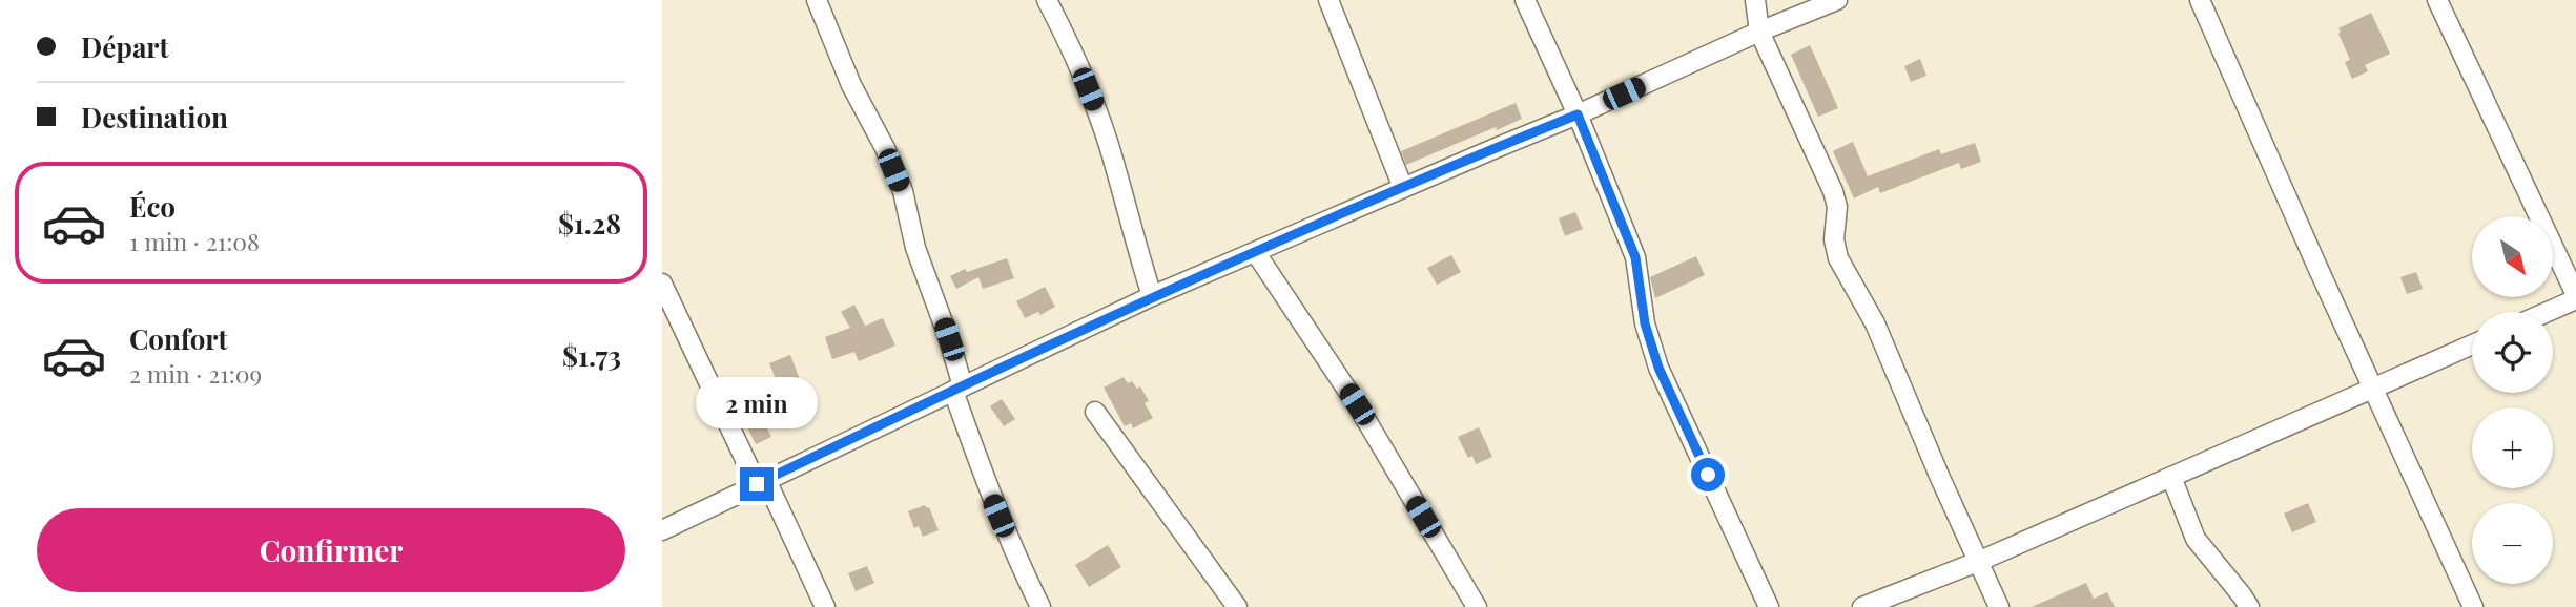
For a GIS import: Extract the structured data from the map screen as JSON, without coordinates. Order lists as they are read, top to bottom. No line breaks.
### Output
{"north":"bottom right","page":{"banner":["Départ","Destination"],"list":[{"name":"Éco","note":"1 min · 21:08","value":"$1.28"},{"name":"Confort","note":"2 min · 21:09","value":"$1.73"}],"map_buttons":["+","−"],"bubble":"2 min","buttons":"Confirmer"}}
